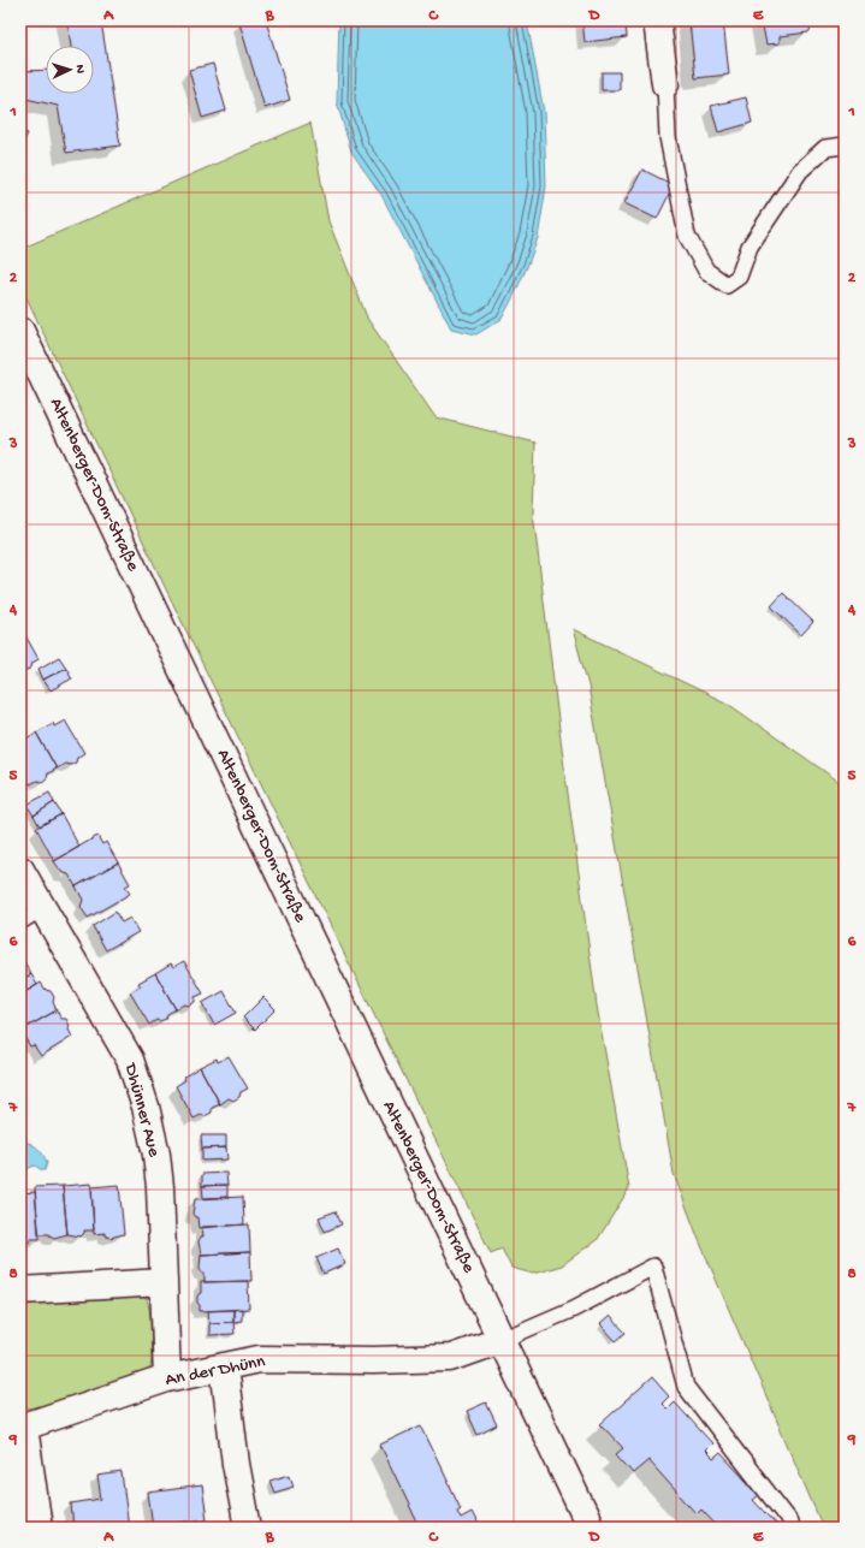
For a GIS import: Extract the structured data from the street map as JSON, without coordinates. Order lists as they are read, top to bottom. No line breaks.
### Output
{"streets":{"street":["Altenberger-Dom-Straße","Dhünner Aue","An der Dhünn"]},"crossings":[["Altenberger-Dom-Straße","An der Dhünn"],["Dhünner Aue","An der Dhünn"]],"north":"right","grid":{"columns":["A","B","C","D","E"],"rows":["1","2","3","4","5","6","7","8","9"]}}
